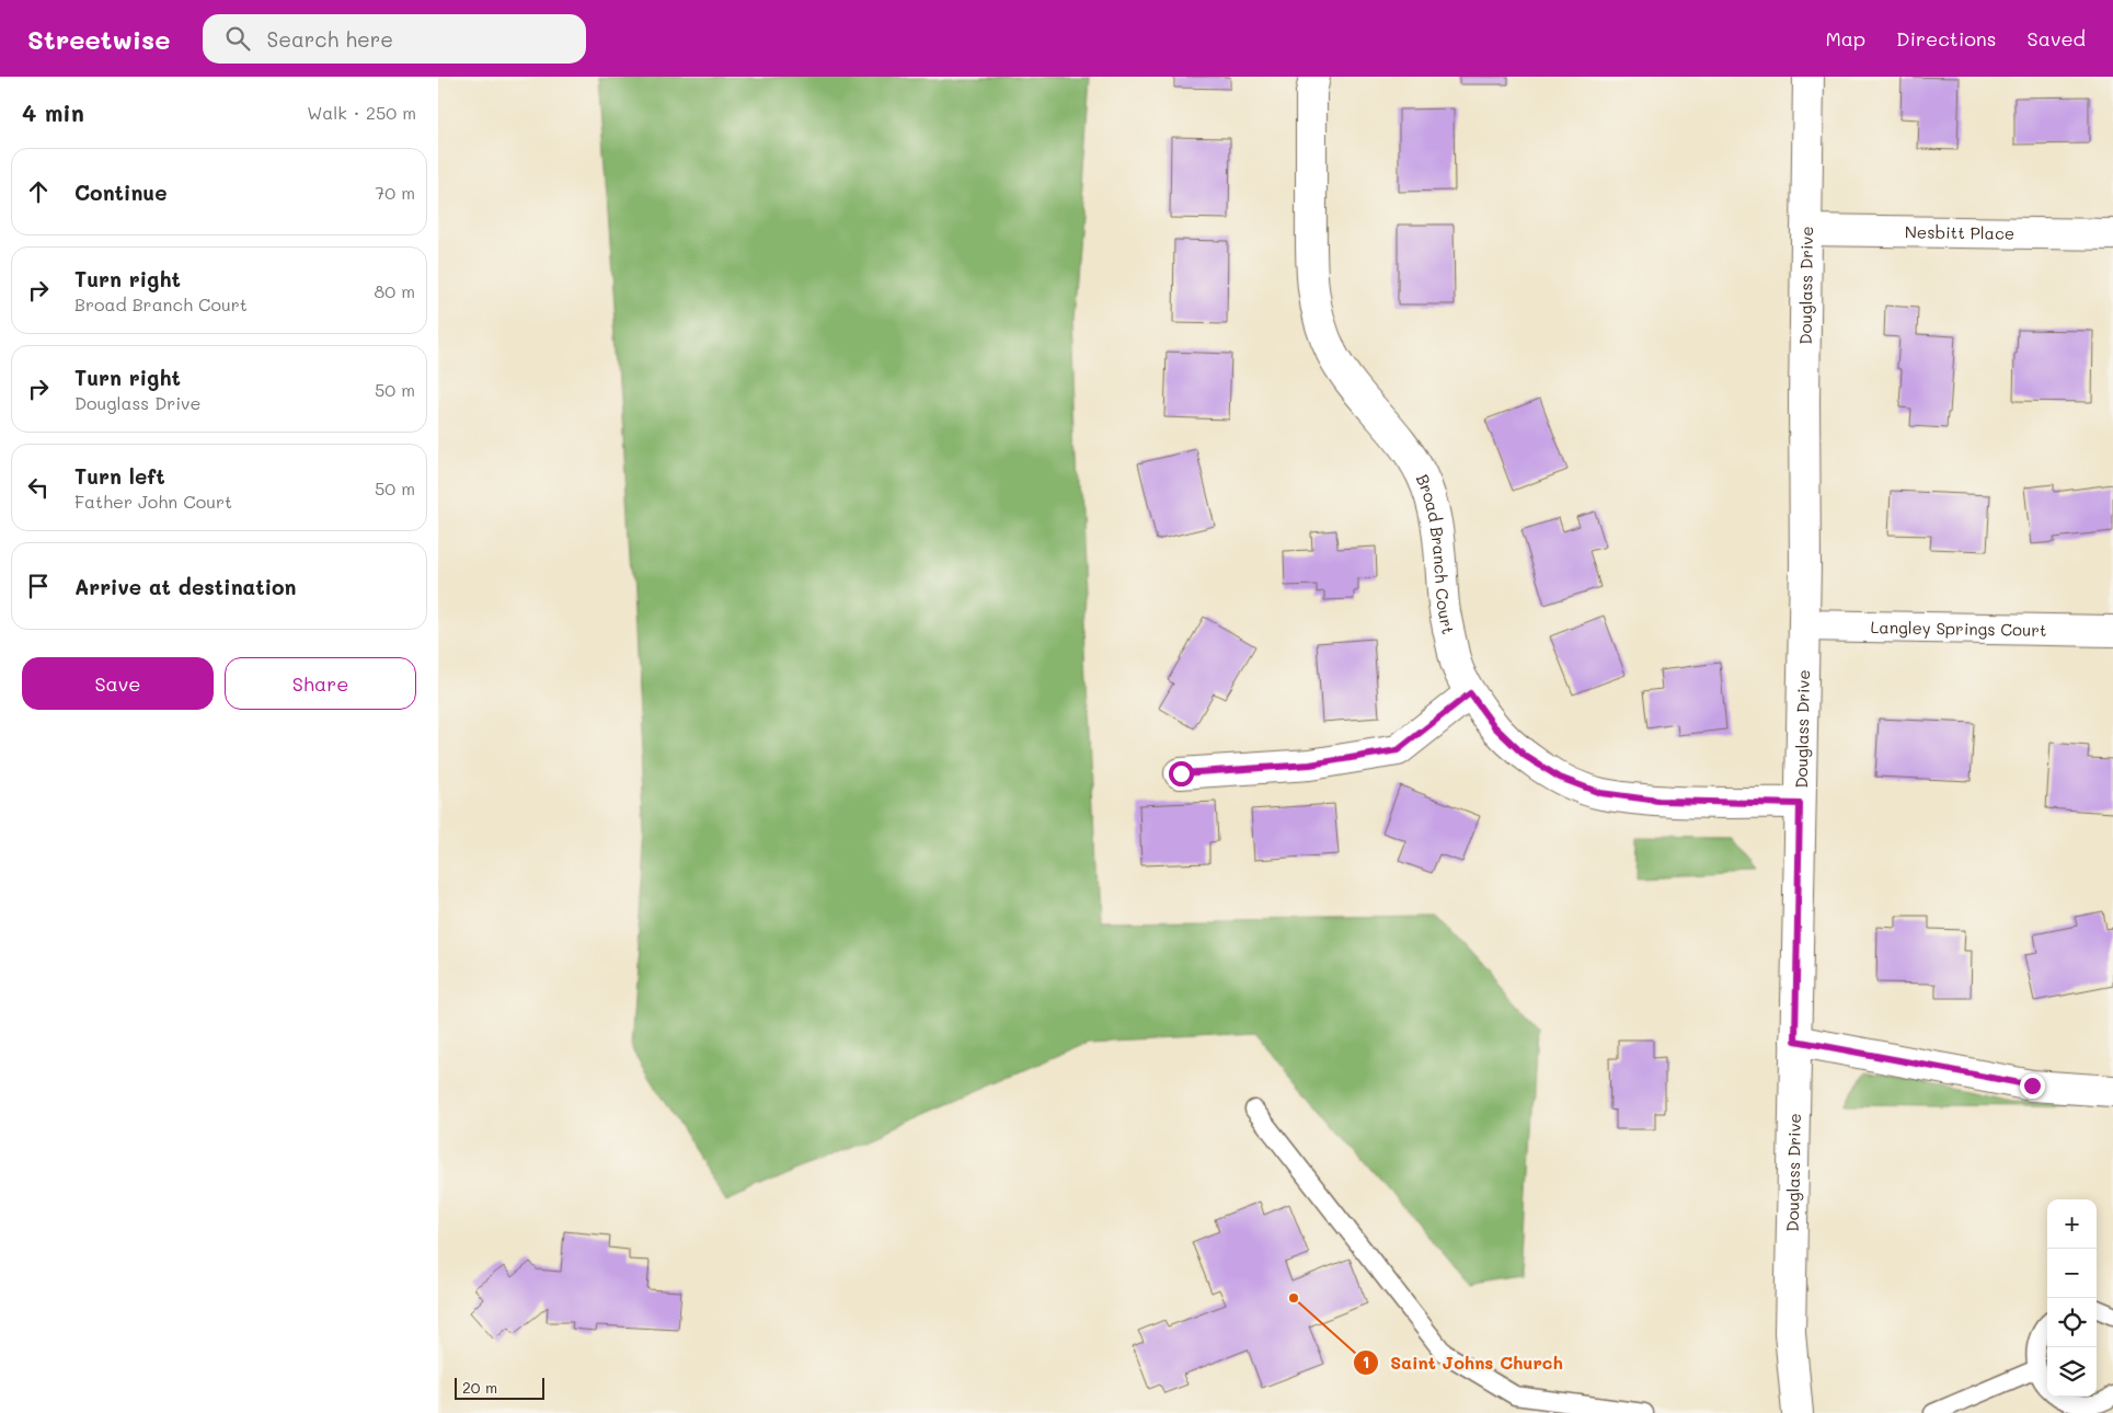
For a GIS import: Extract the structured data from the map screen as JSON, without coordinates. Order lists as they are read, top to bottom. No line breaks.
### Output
{"streets":{"street":["Nesbitt Place","Douglass Drive","Broad Branch Court","Langley Springs Court"]},"crossings":[["Nesbitt Place","Douglass Drive"],["Douglass Drive","Broad Branch Court"],["Douglass Drive","Langley Springs Court"]],"places":["Saint Johns Church"],"scale_bar":"20 m","page":{"header":"Streetwise","search":"Search here","nav":["Map","Directions","Saved"],"heading":["4 min","Walk · 250 m"],"list":[["Continue","70 m"],["Turn right","Broad Branch Court","80 m"],["Turn right","Douglass Drive","50 m"],["Turn left","Father John Court","50 m"],"Arrive at destination"],"buttons":["Save","Share"],"map_buttons":["+","−"],"scale":"20 m"}}
